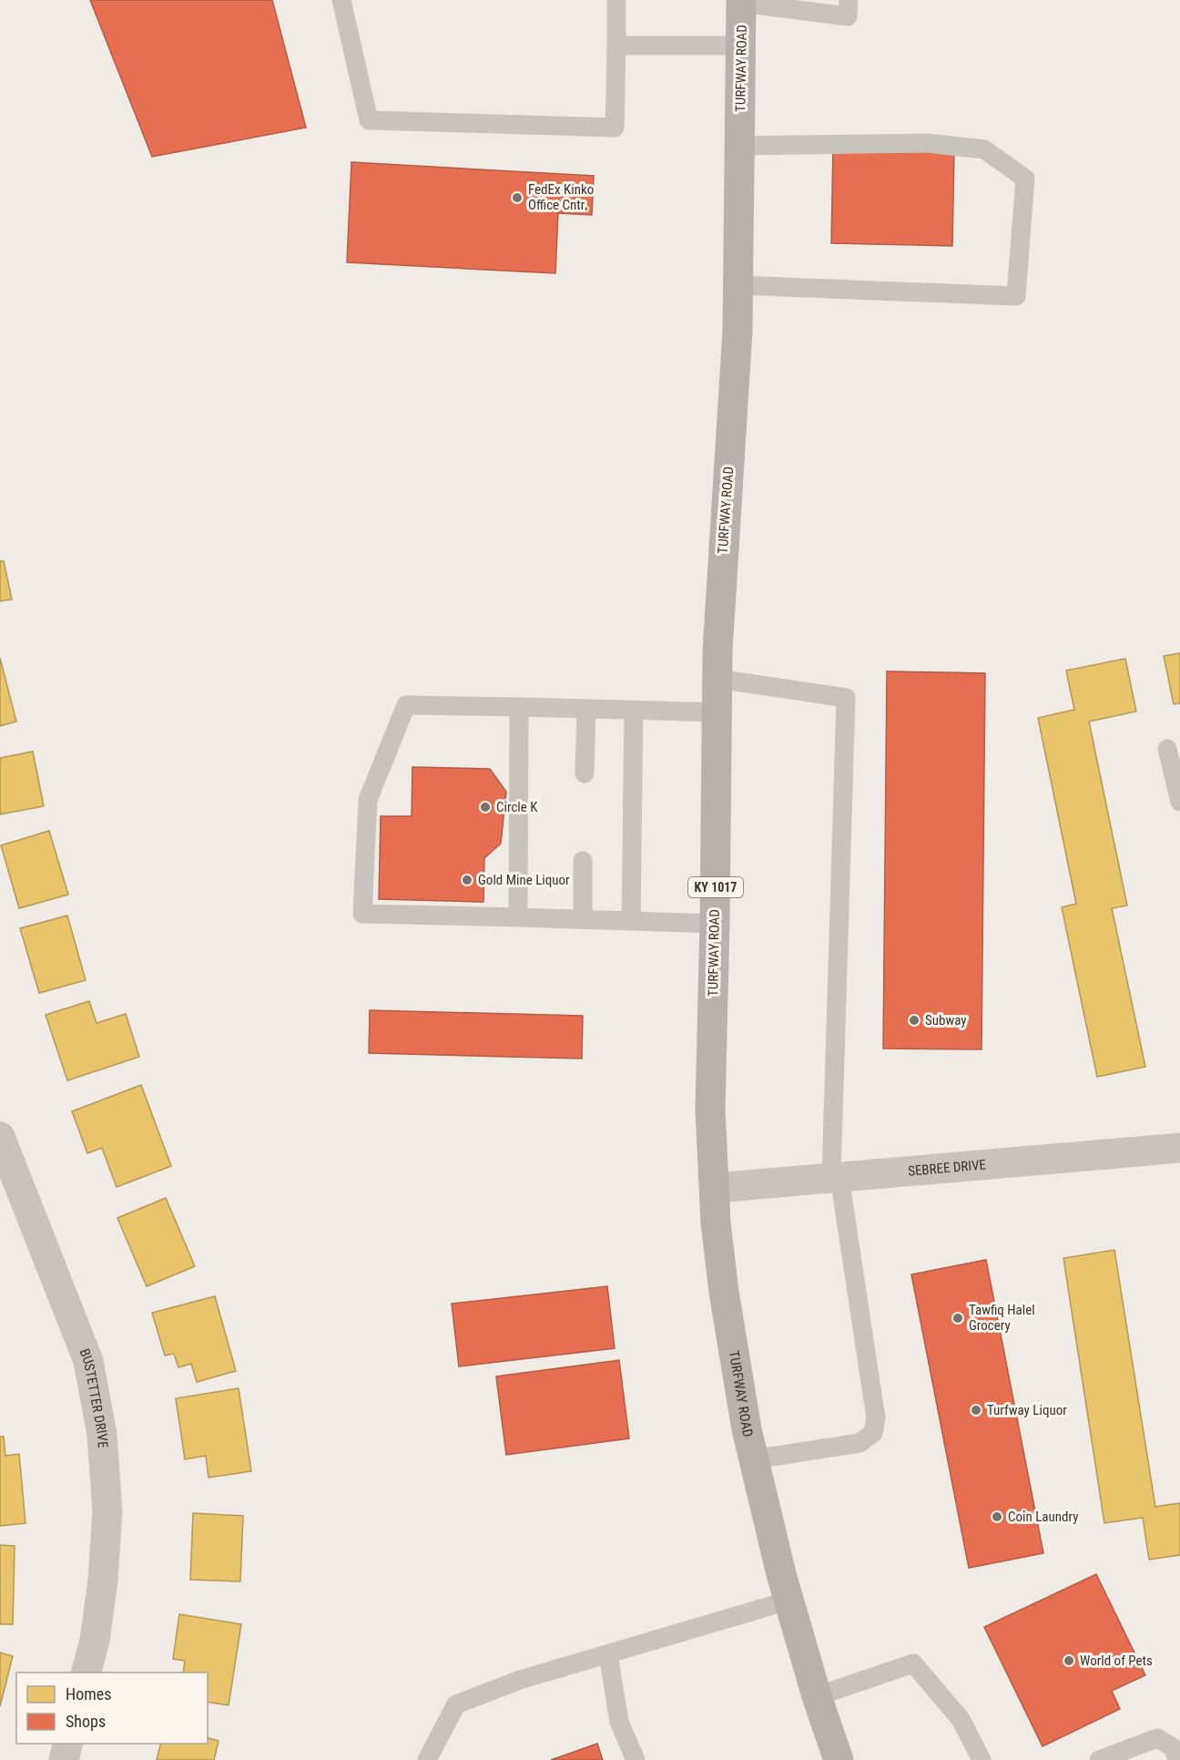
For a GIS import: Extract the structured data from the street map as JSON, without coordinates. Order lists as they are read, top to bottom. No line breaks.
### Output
{"streets":{"main road":["TURFWAY ROAD","KY 1017"],"street":["SEBREE DRIVE","BUSTETTER DRIVE"]},"crossings":[["TURFWAY ROAD","SEBREE DRIVE"]],"places":["FedEx Kinko Office Cntr.","Circle K","Gold Mine Liquor","Subway","Tawfiq Halel Grocery","Turfway Liquor","Coin Laundry","World of Pets"],"legend":["Homes","Shops"]}
